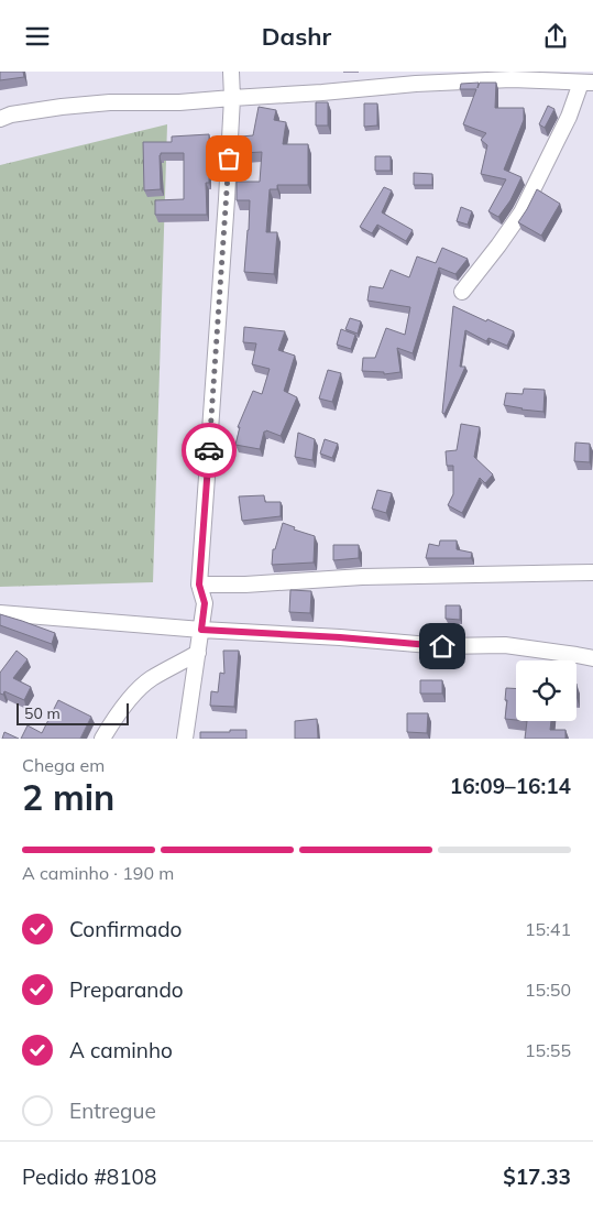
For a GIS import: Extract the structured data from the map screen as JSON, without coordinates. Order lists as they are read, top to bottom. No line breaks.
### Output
{"scale_bar":"50 m","page":{"header":"Dashr","scale":"50 m","heading":["2 min","Chega em","16:09–16:14"],"panel":["Pedido #8108","$17.33"],"bar":"A caminho · 190 m","list":[["Confirmado","15:41"],["Preparando","15:50"],["A caminho","15:55"],"Entregue"]}}
